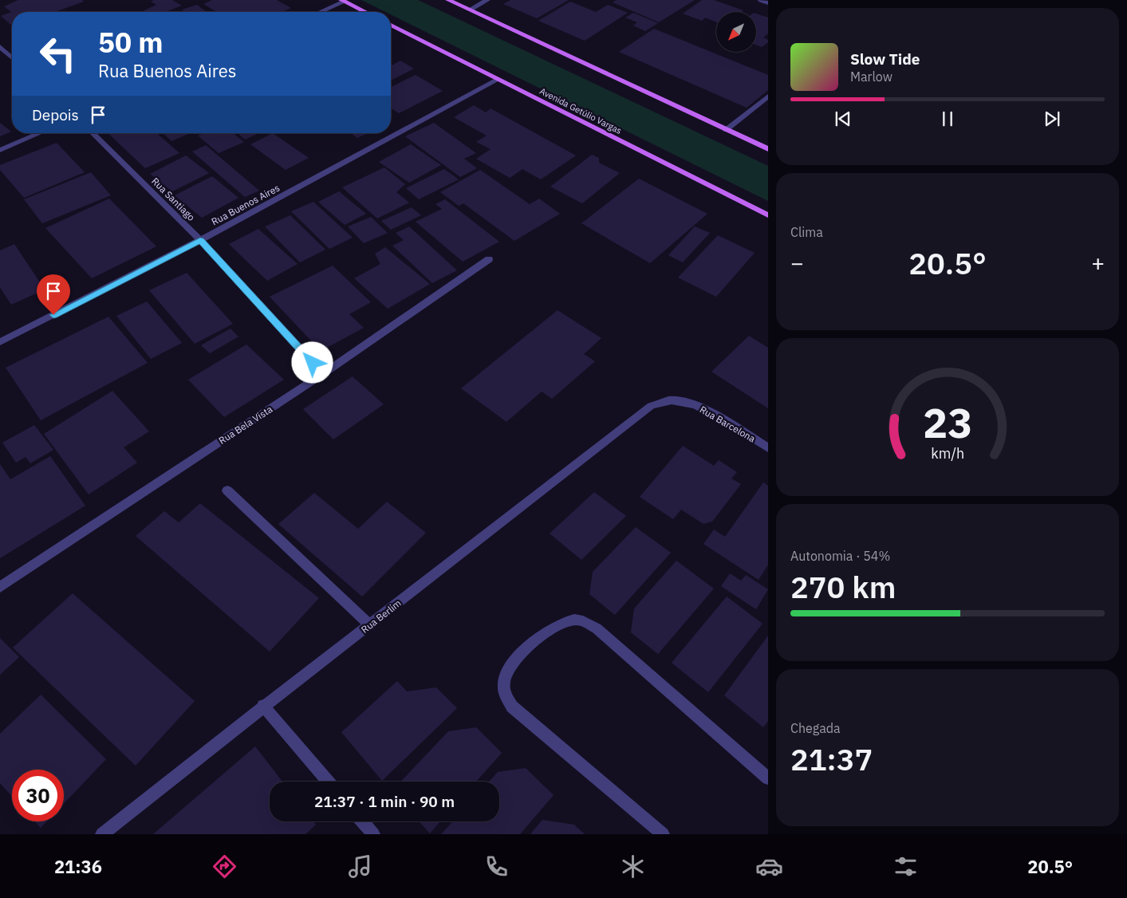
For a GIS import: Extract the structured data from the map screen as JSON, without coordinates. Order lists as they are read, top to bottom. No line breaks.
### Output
{"streets":{"main road":["Avenida Getúlio Vargas"],"street":["Rua Santiago","Rua Buenos Aires","Rua Barcelona","Rua Bela Vista","Rua Berlim"]},"crossings":[["Avenida Getúlio Vargas","Rua Buenos Aires"],["Rua Santiago","Rua Buenos Aires"],["Rua Santiago","Rua Bela Vista"],["Rua Barcelona","Rua Berlim"]],"north":"bottom left","page":{"turn":["50 m","Rua Buenos Aires"],"song":["Slow Tide","Marlow"],"then":"Depois","tile":["Clima",["Autonomia · 54%","270 km"],["Chegada","21:37"]],"heat":["−","20.5°","+"],"limit":"30","trip":"21:37 · 1 min · 90 m","tabs":["21:36","20.5°"],"gauge":["23","km/h"]}}
